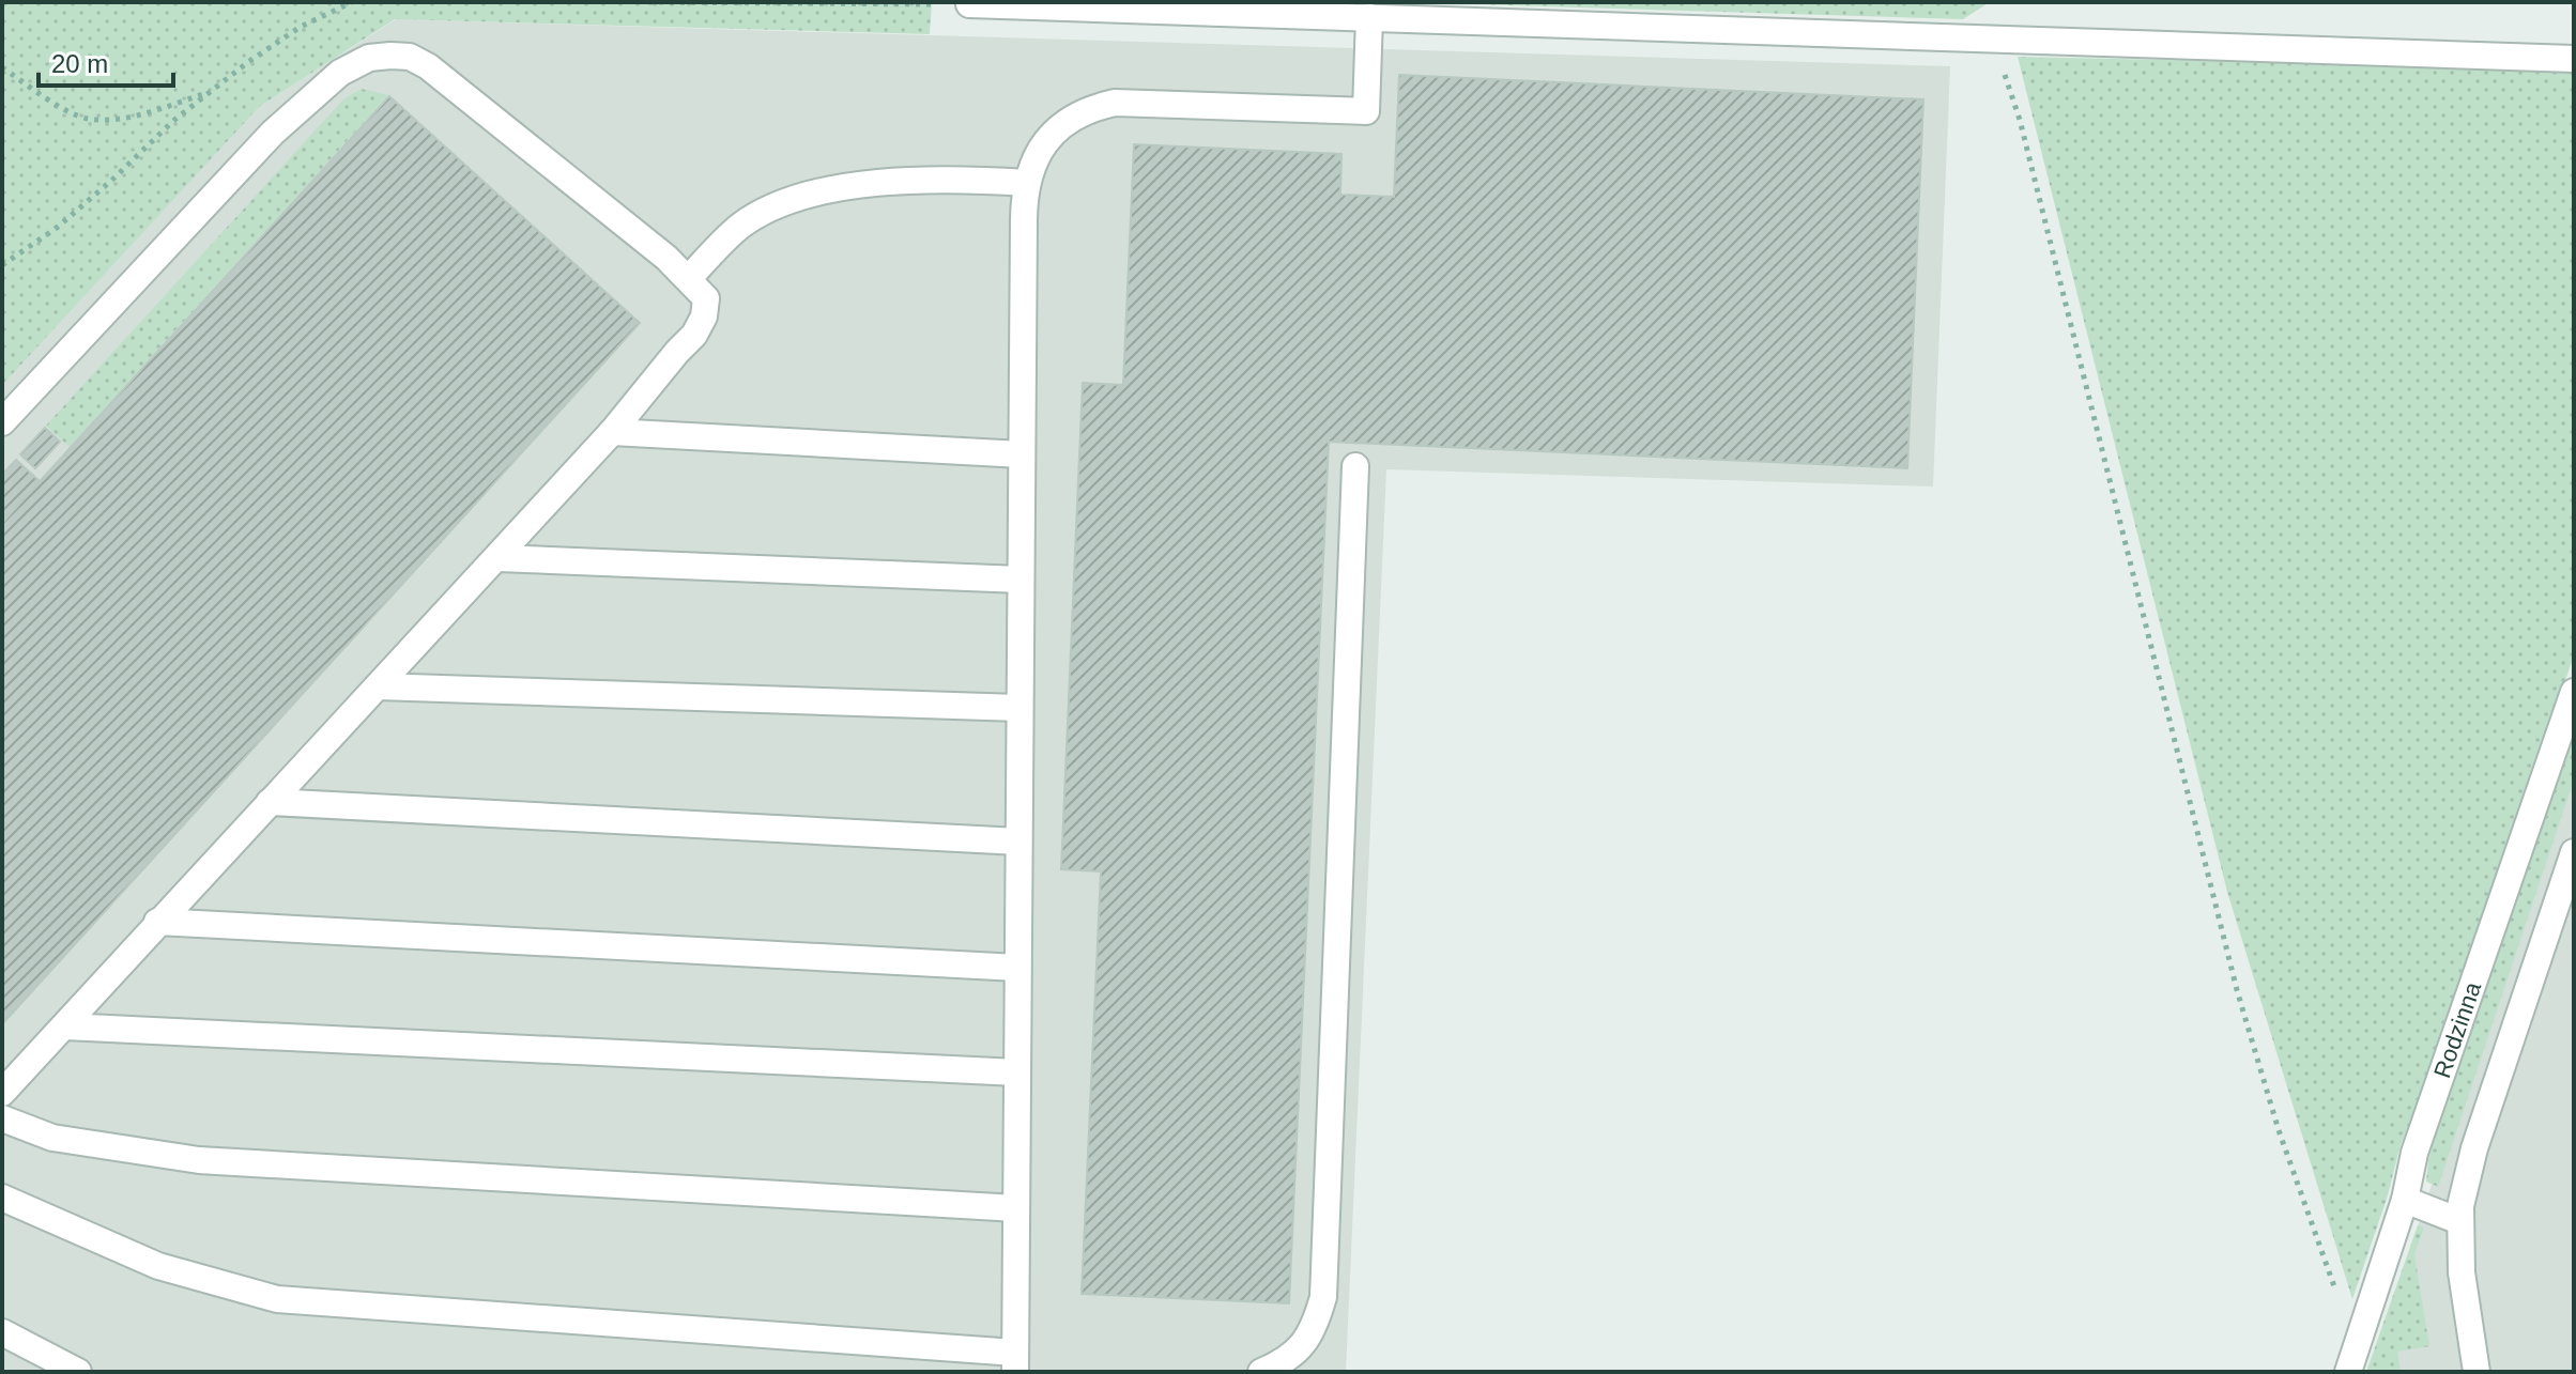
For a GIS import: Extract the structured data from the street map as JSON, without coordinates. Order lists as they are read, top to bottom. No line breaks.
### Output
{"streets":{"lane":["Rodzinna"]},"scale_bar":"20 m"}
